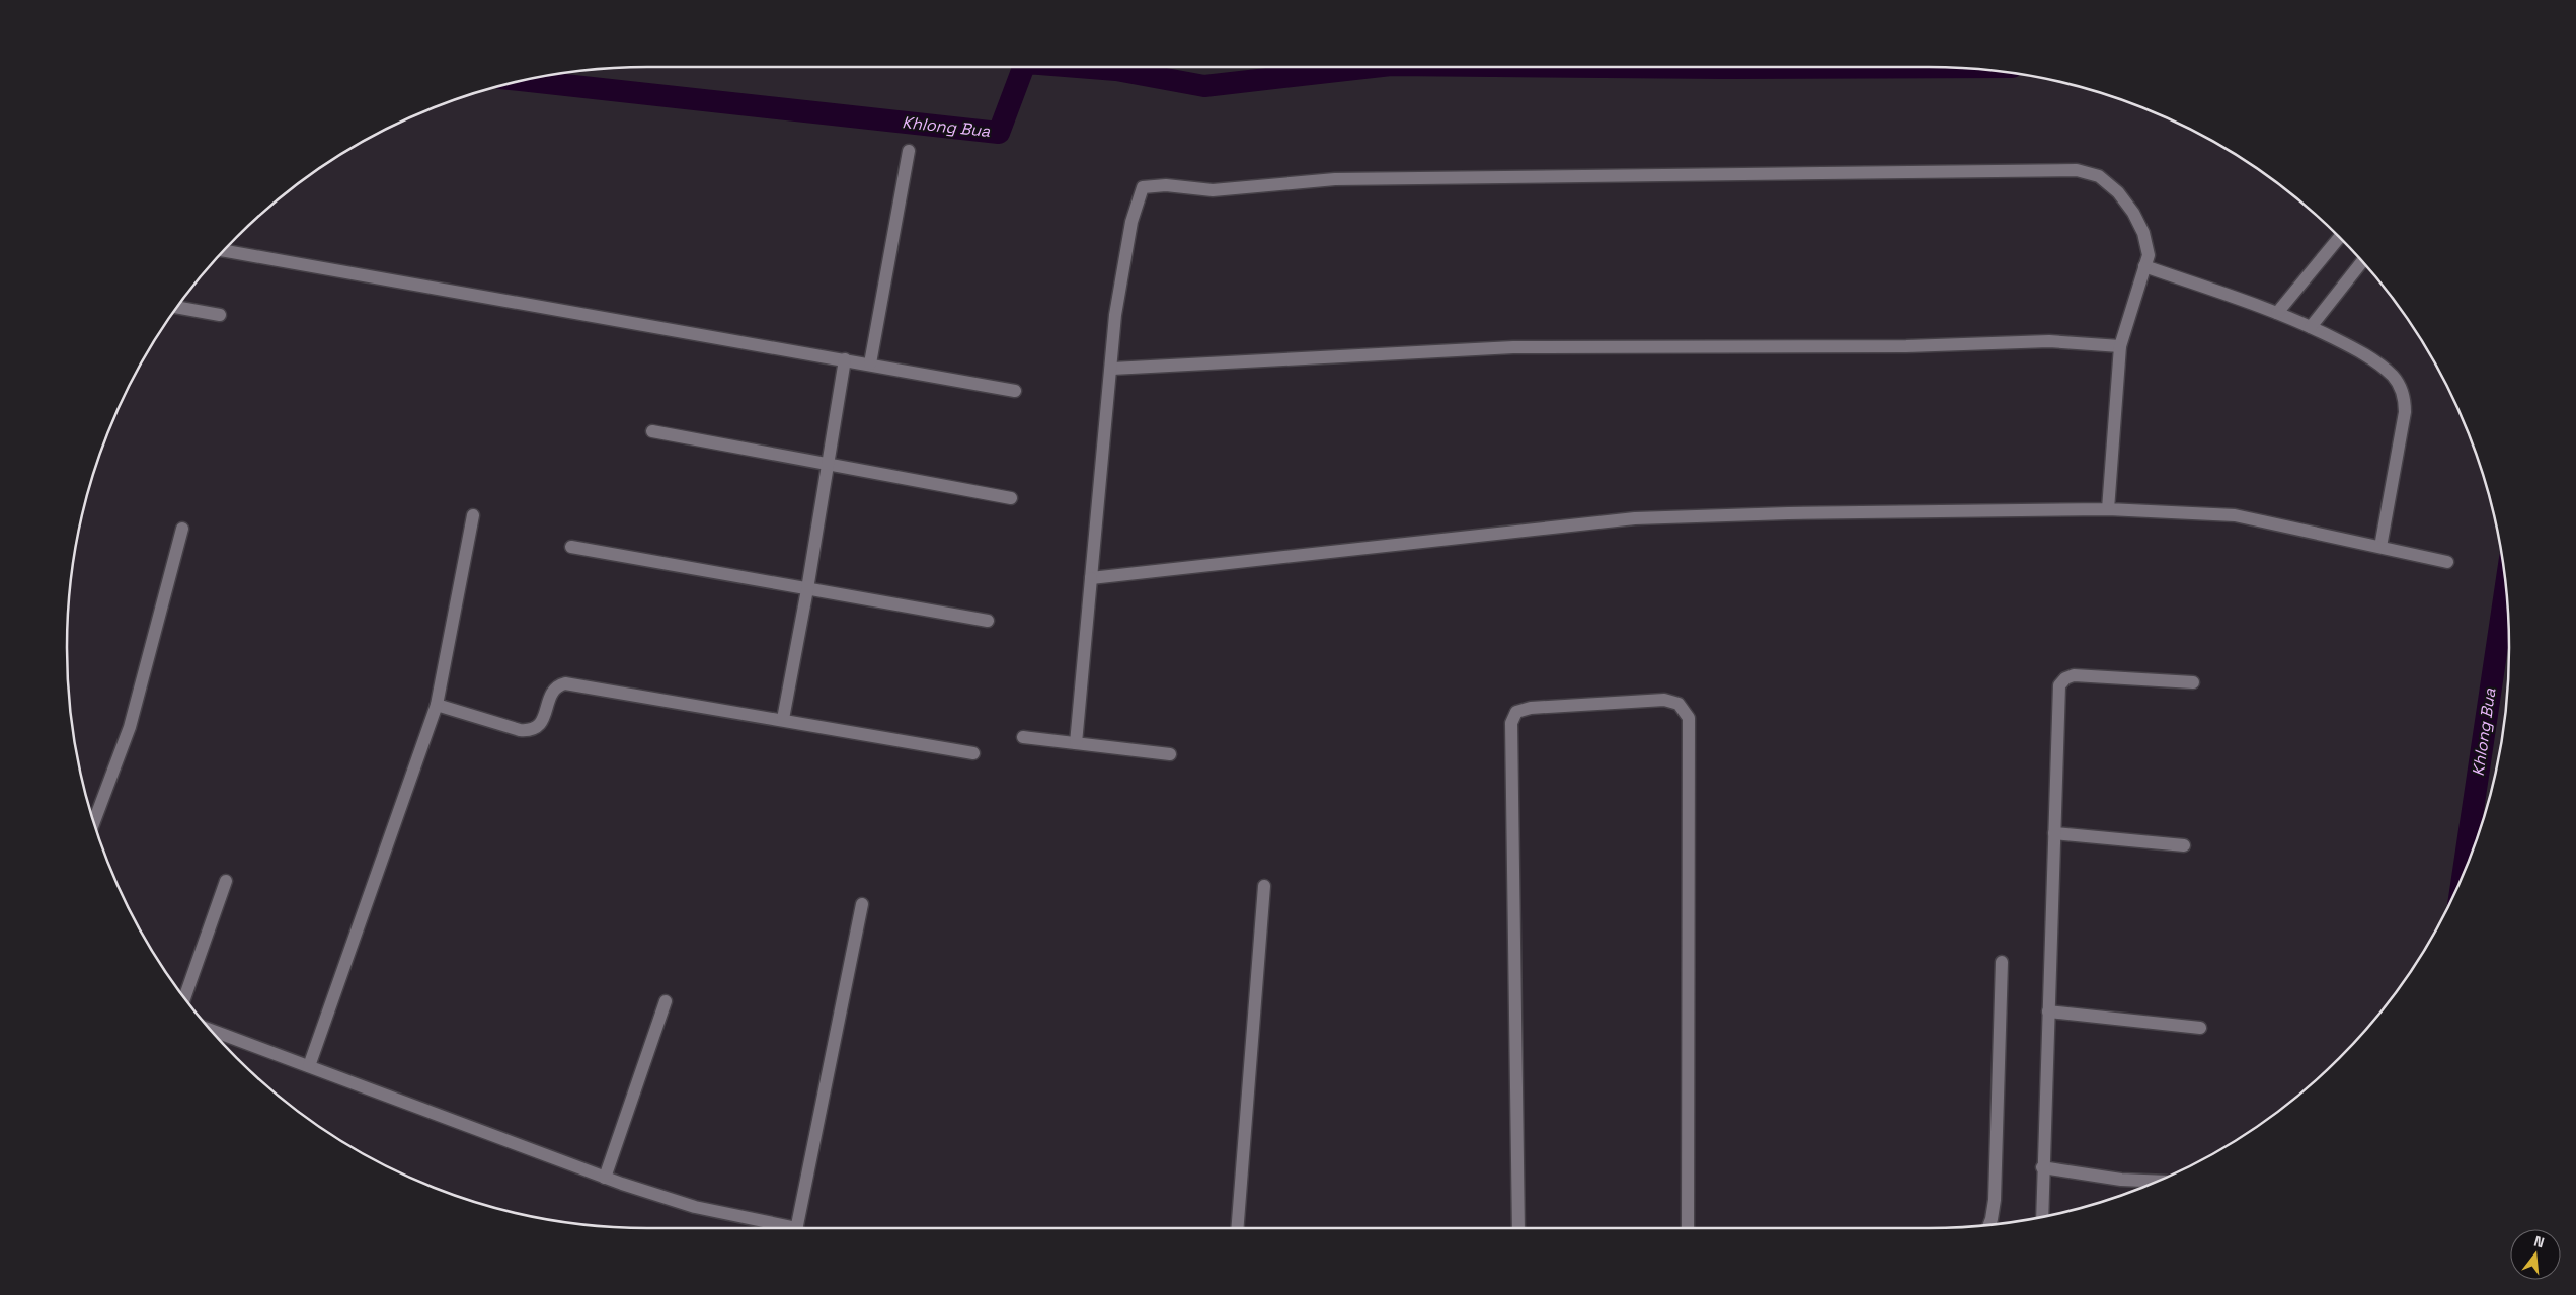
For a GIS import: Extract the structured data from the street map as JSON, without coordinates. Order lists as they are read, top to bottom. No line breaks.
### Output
{"water":["Khlong Bua"],"north":"top"}
